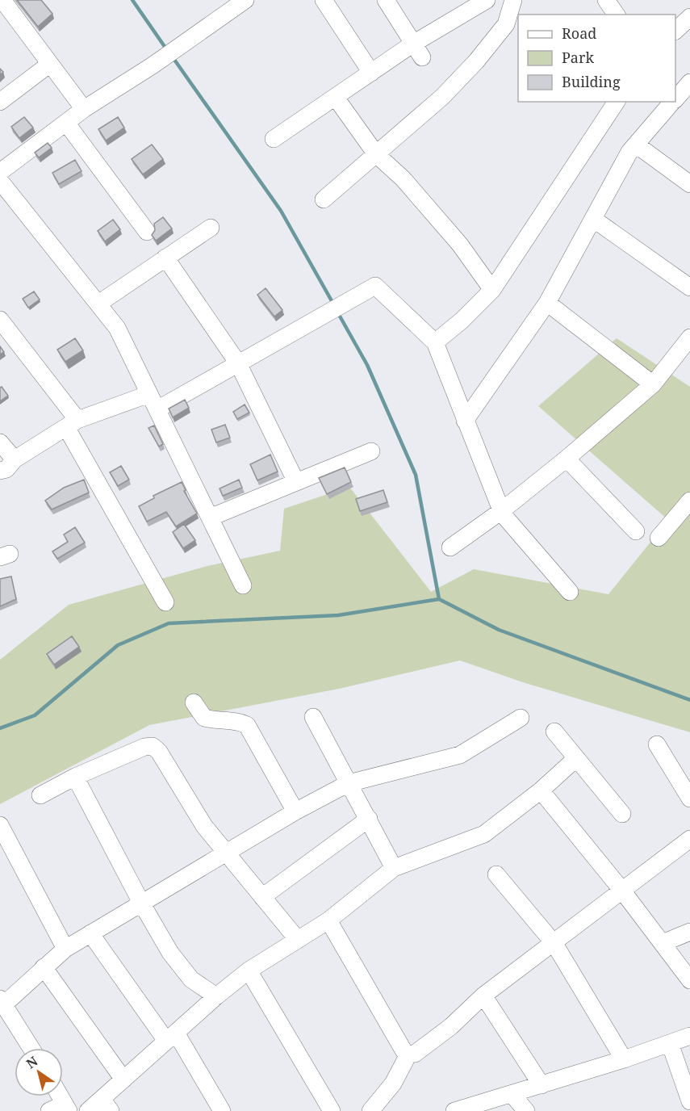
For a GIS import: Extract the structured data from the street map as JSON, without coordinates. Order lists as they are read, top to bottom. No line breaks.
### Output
{"legend":["Road","Park","Building"],"north":"top left"}
